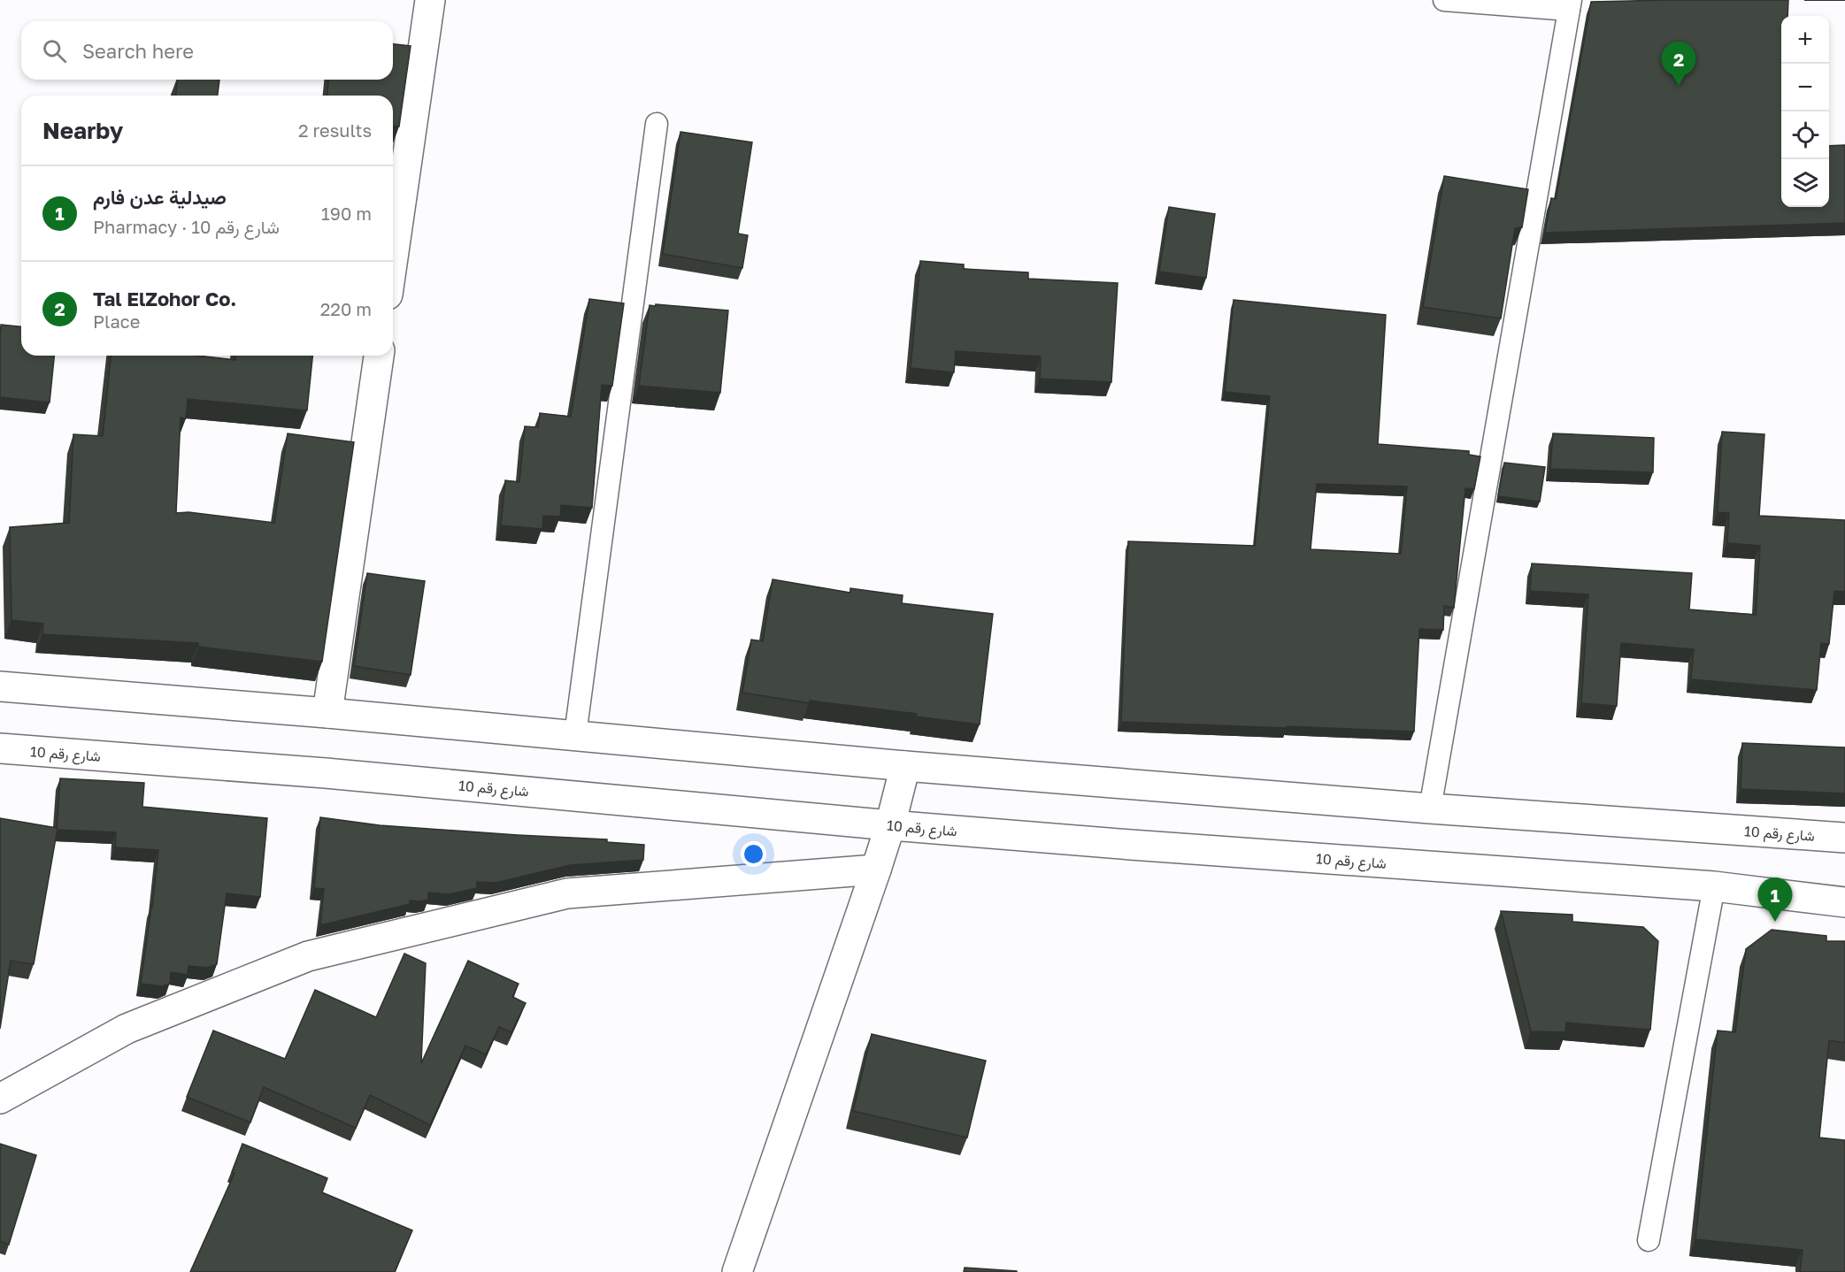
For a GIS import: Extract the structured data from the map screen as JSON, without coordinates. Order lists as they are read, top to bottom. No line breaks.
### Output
{"streets":{"main road":["شارع رقم 10"]},"page":{"map_buttons":["+","−"],"search":"Search here","pins":["2","1"],"heading":["Nearby","2 results"],"list":[{"mark":"1","name":"صيدلية عدن فارم","note":"Pharmacy · شارع رقم 10","value":"190 m"},{"mark":"2","name":"Tal ElZohor Co.","note":"Place","value":"220 m"}]}}
